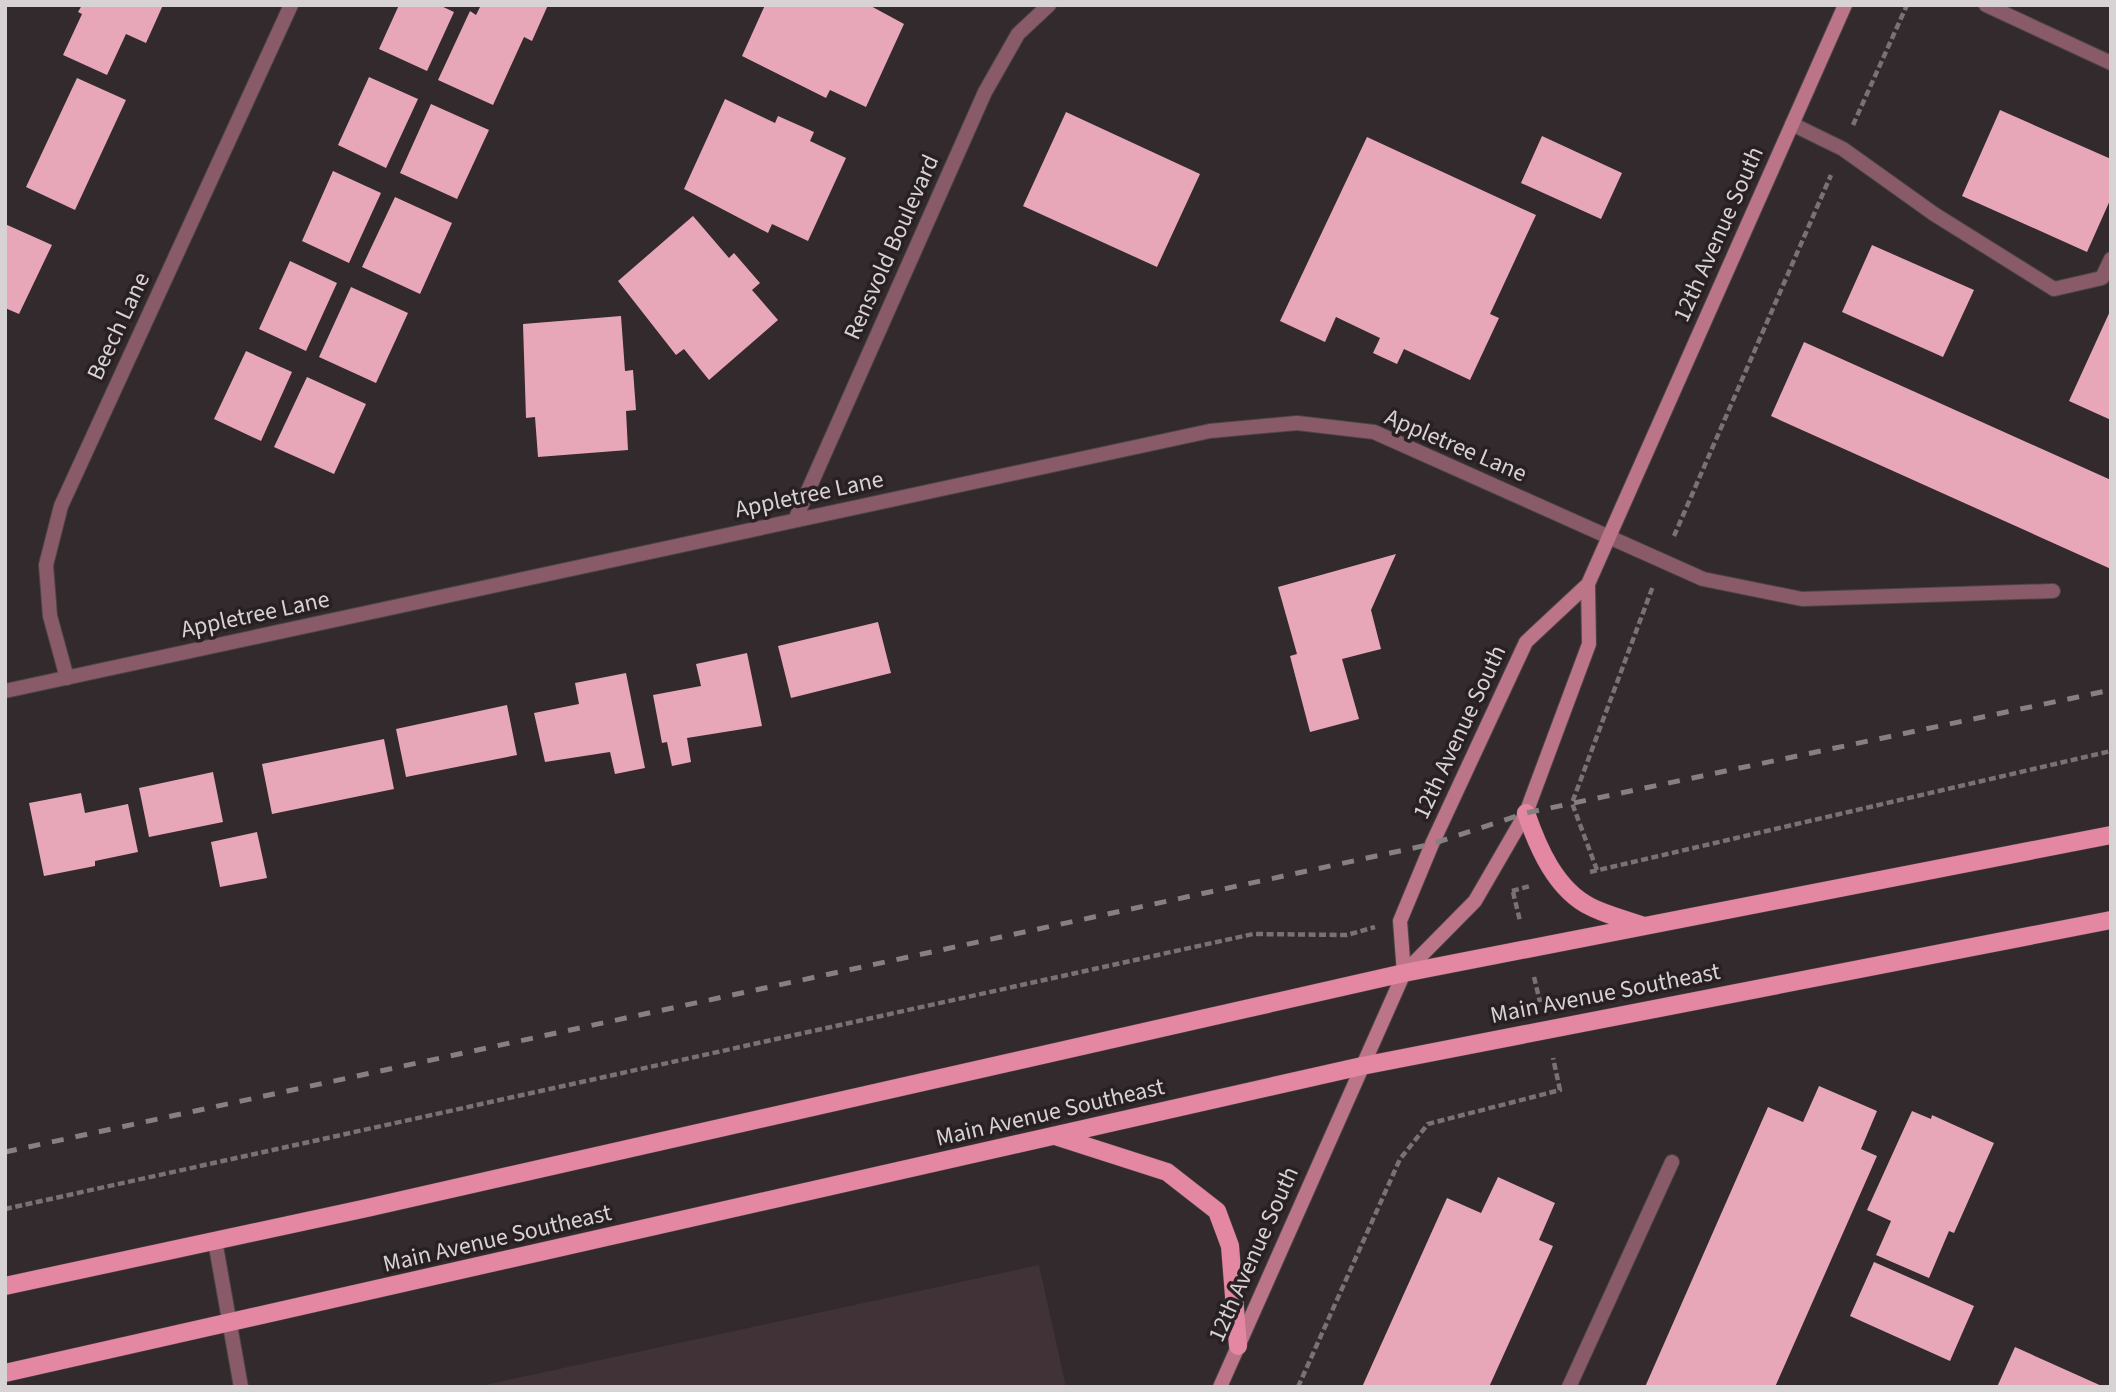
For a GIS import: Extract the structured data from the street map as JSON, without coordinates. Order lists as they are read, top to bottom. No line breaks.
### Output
{"streets":{"main road":["Main Avenue Southeast"],"street":["12th Avenue South","Rensvold Boulevard","Beech Lane","Appletree Lane"]},"crossings":[["12th Avenue South","Appletree Lane"],["12th Avenue South","Main Avenue Southeast"],["Rensvold Boulevard","Appletree Lane"],["Beech Lane","Appletree Lane"]]}
